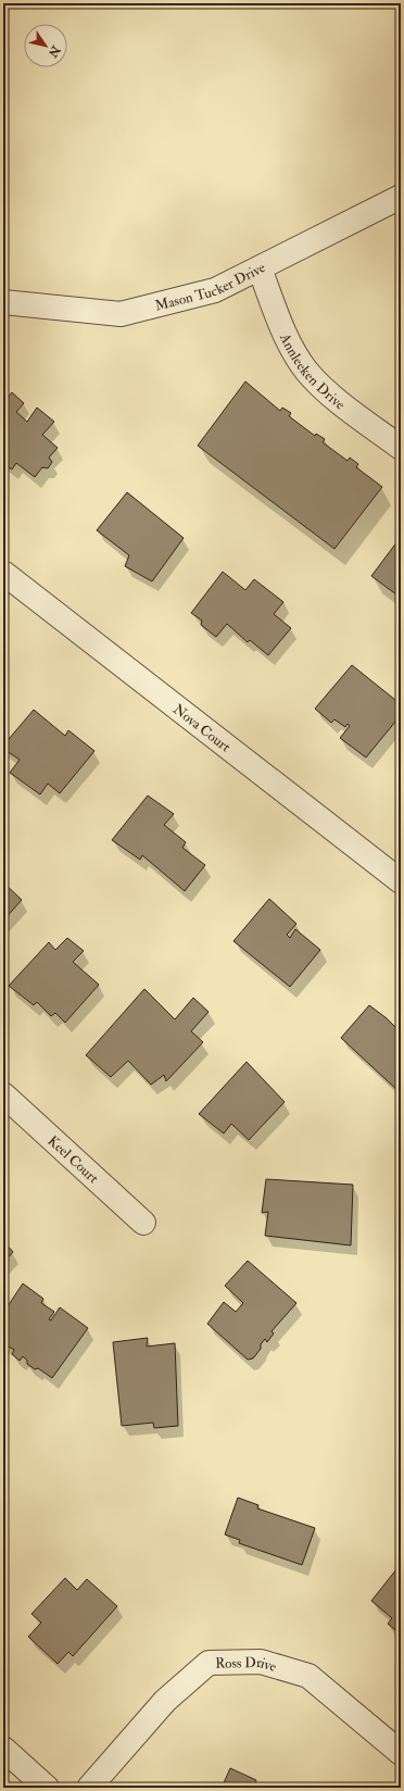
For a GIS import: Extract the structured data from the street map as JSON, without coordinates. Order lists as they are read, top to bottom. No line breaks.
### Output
{"streets":{"street":["Mason Tucker Drive","Annleeken Drive","Nova Court","Keel Court","Ross Drive"]},"crossings":[["Mason Tucker Drive","Annleeken Drive"]],"north":"bottom right"}
